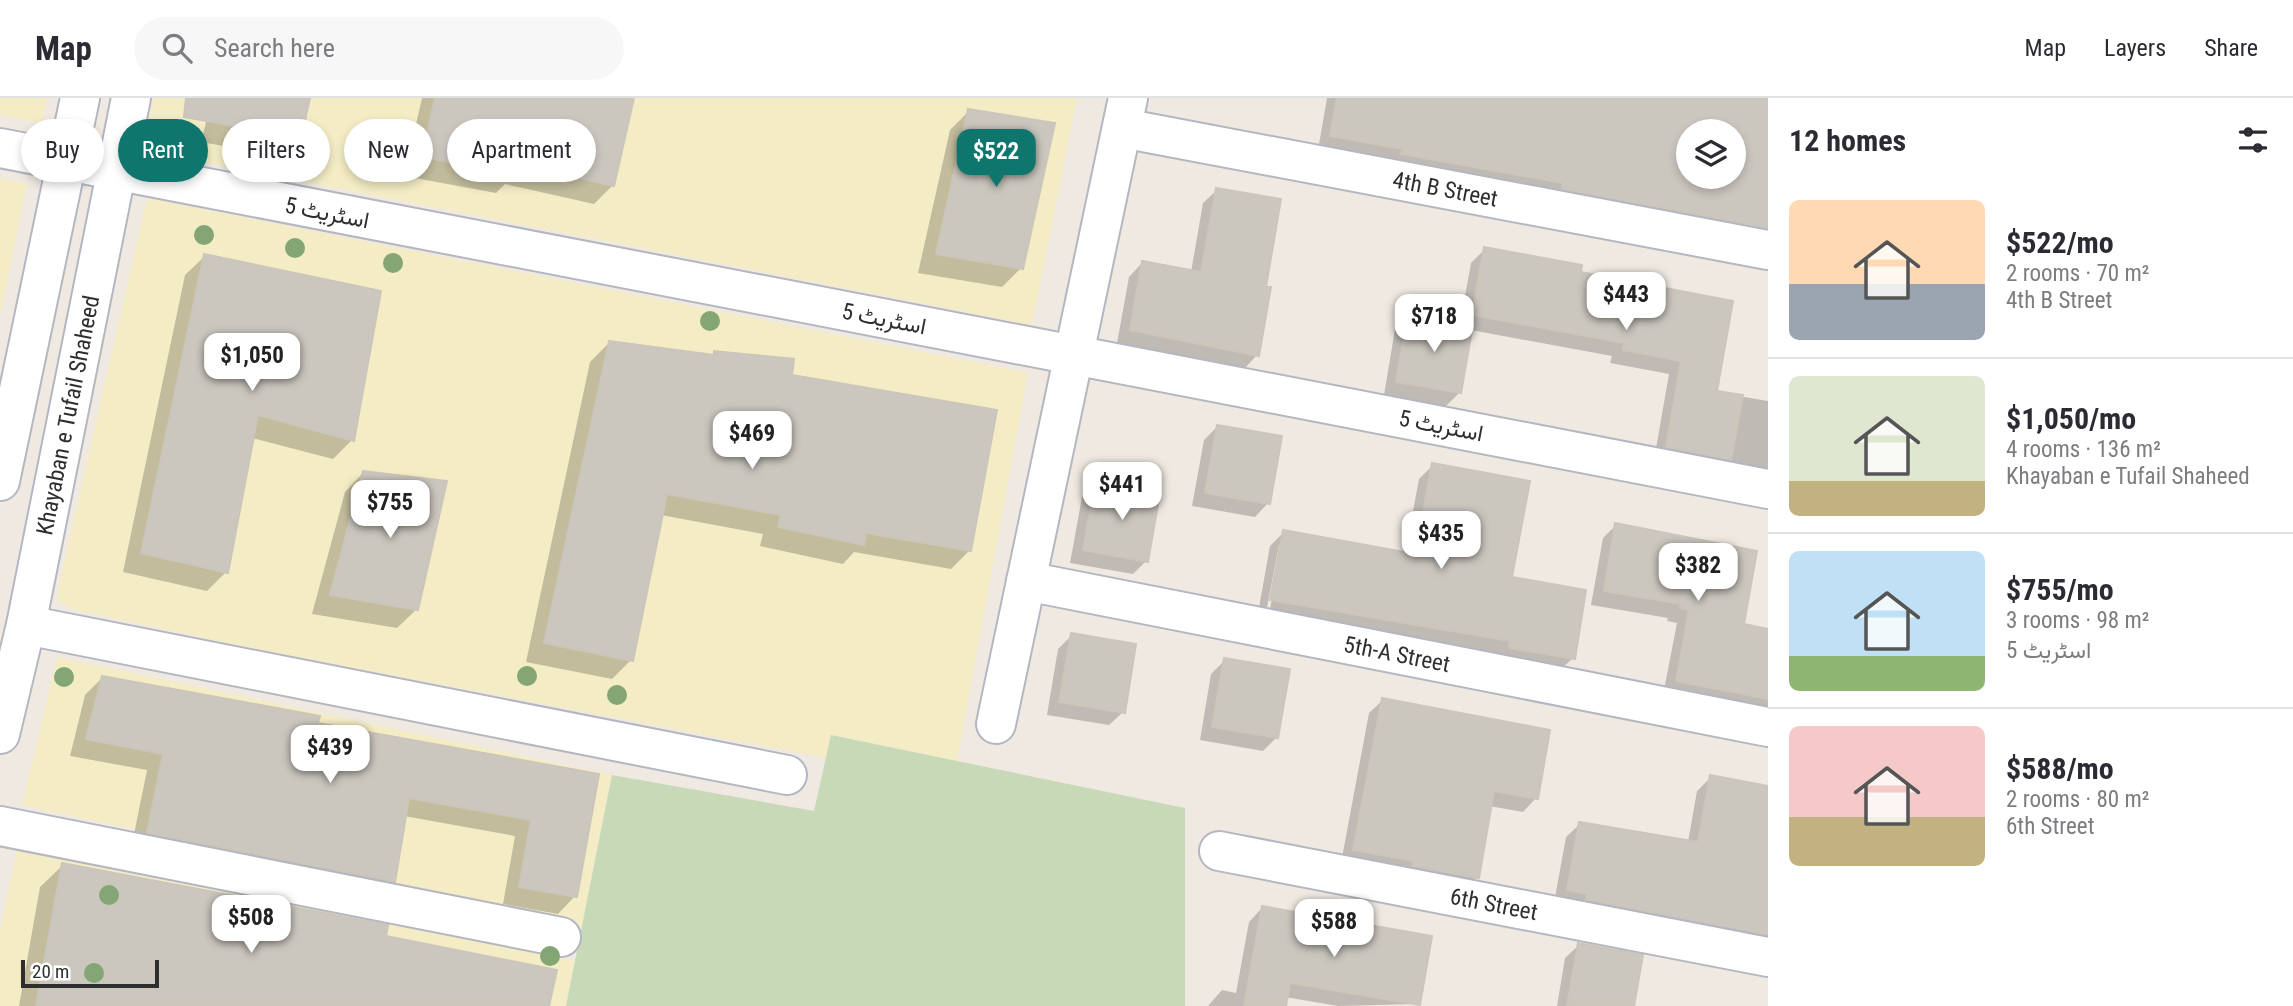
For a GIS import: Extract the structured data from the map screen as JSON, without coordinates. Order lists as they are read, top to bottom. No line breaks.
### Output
{"streets":{"street":["4th B Street","اسٹریٹ 5","Khayaban e Tufail Shaheed","5th-A Street","6th Street"]},"crossings":[["اسٹریٹ 5","Khayaban e Tufail Shaheed"]],"scale_bar":"20 m","page":{"header":"Map","search":"Search here","nav":["Map","Layers","Share"],"heading":"12 homes","chip":["Buy","Rent","Filters","New","Apartment"],"price":["$522","$443","$718","$1,050","$469","$441","$755","$435","$382","$439","$508","$588"],"list":[{"name":"$522/mo","note":"2 rooms · 70 m² · 4th B Street"},{"name":"$1,050/mo","note":"4 rooms · 136 m² · Khayaban e Tufail Shaheed"},{"name":"$755/mo","note":"3 rooms · 98 m² · اسٹریٹ 5"},{"name":"$588/mo","note":"2 rooms · 80 m² · 6th Street"}],"scale":"20 m"}}
